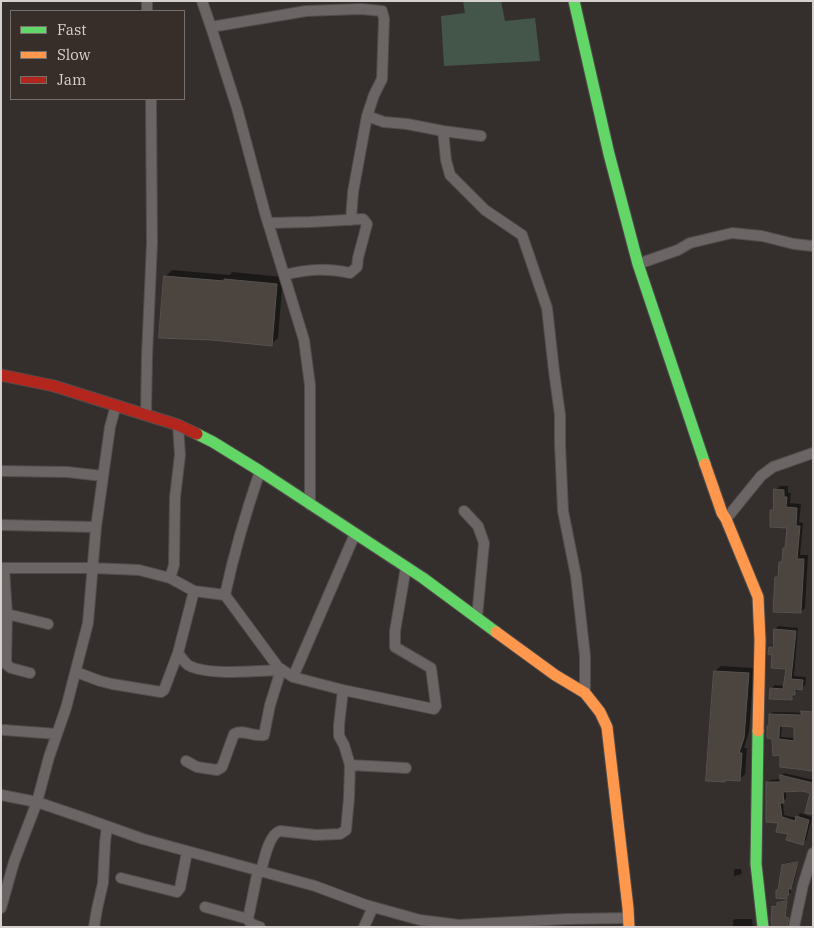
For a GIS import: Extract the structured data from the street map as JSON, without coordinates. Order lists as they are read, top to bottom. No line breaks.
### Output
{"legend":["Fast","Slow","Jam"]}
